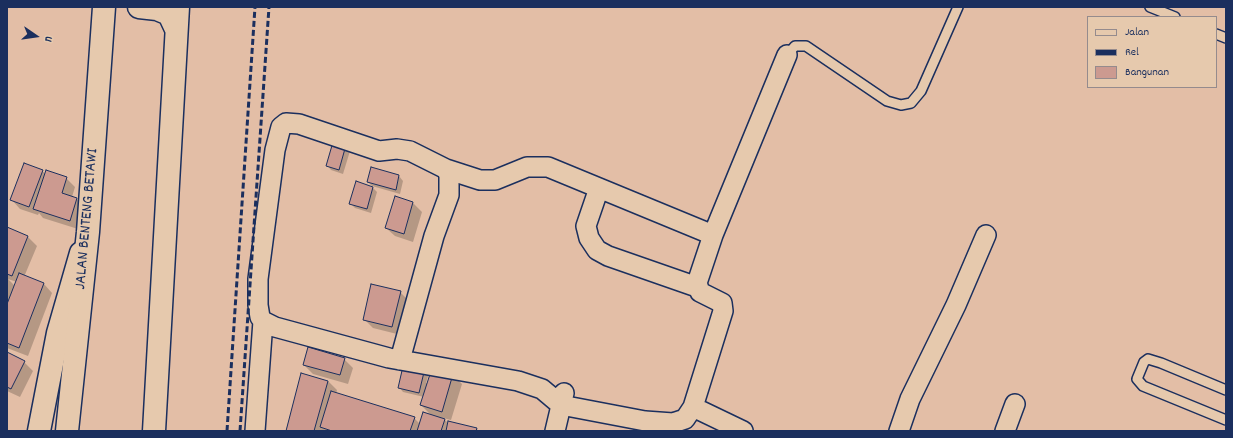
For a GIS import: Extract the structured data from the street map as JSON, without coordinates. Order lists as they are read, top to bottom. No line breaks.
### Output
{"streets":{"main road":["JALAN BENTENG BETAWI"]},"legend":["Jalan","Rel","Bangunan"],"north":"right"}
